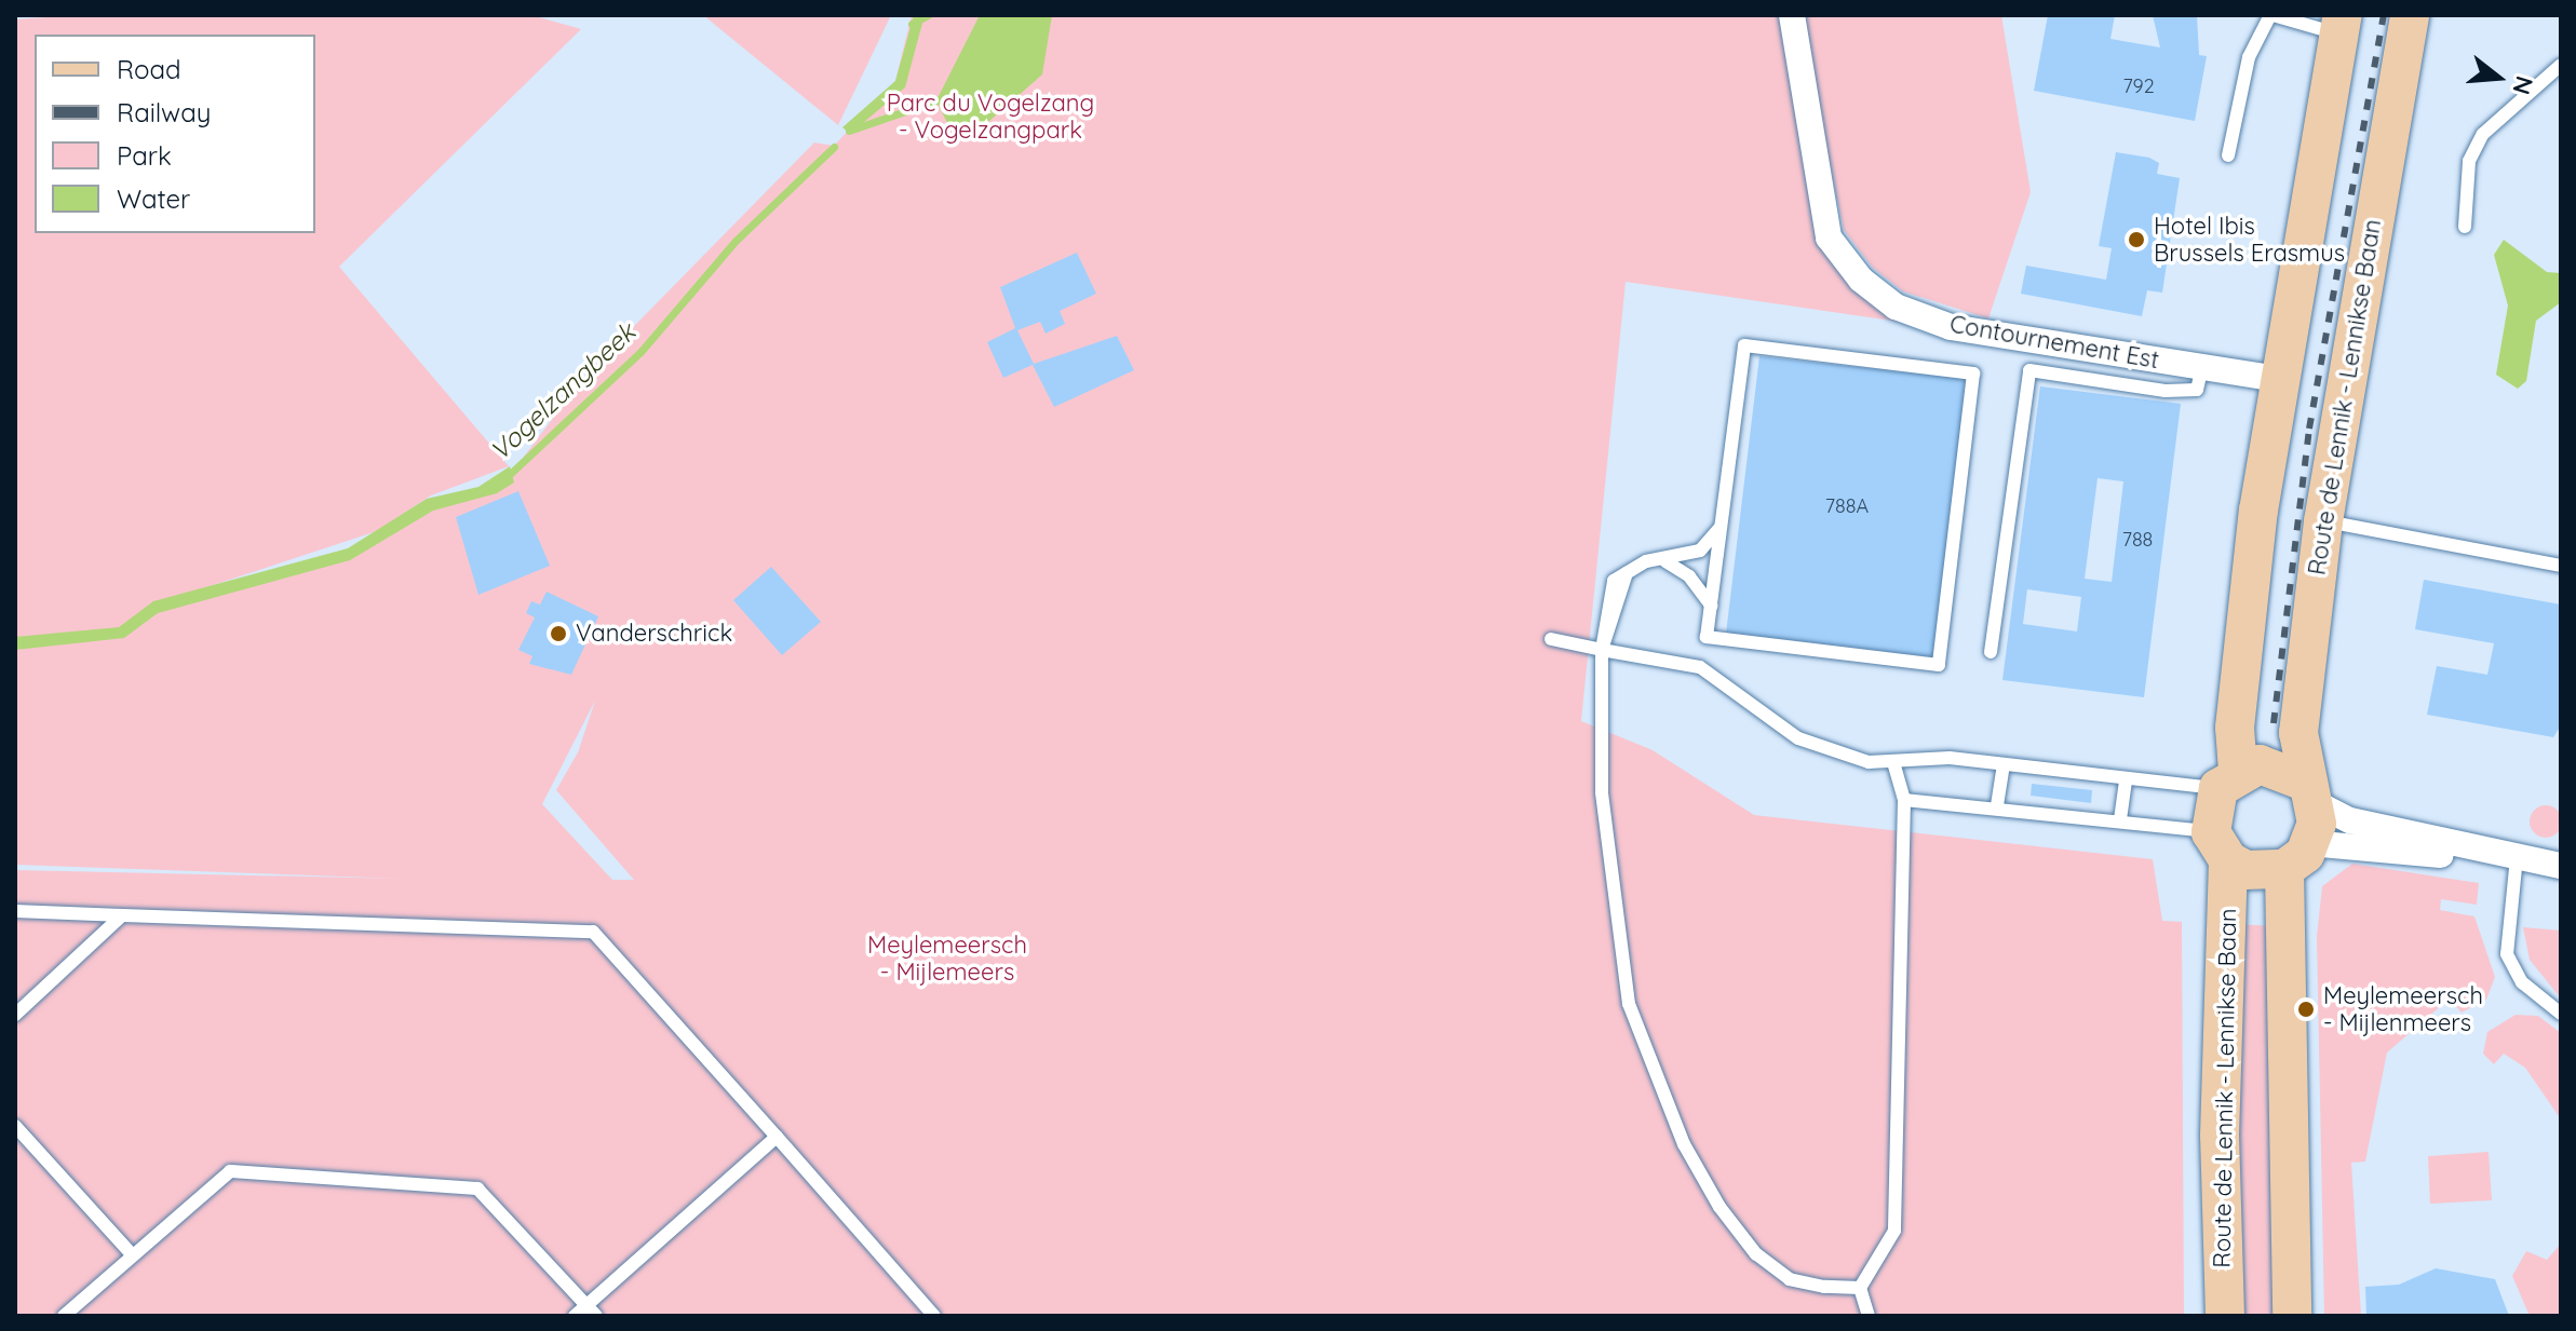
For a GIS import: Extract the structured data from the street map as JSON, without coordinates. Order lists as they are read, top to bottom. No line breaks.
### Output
{"streets":{"main road":["Route de Lennik - Lennikse Baan"],"street":["Contournement Est"]},"crossings":[["Contournement Est","Route de Lennik - Lennikse Baan"]],"water":["Vogelzangbeek"],"parks":["Parc du Vogelzang - Vogelzangpark","Meylemeersch - Mijlemeers"],"places":["Hotel Ibis Brussels Erasmus","Vanderschrick","Meylemeersch - Mijlenmeers"],"house_numbers":["792","788A","788"],"legend":["Road","Railway","Park","Water"],"north":"right"}
